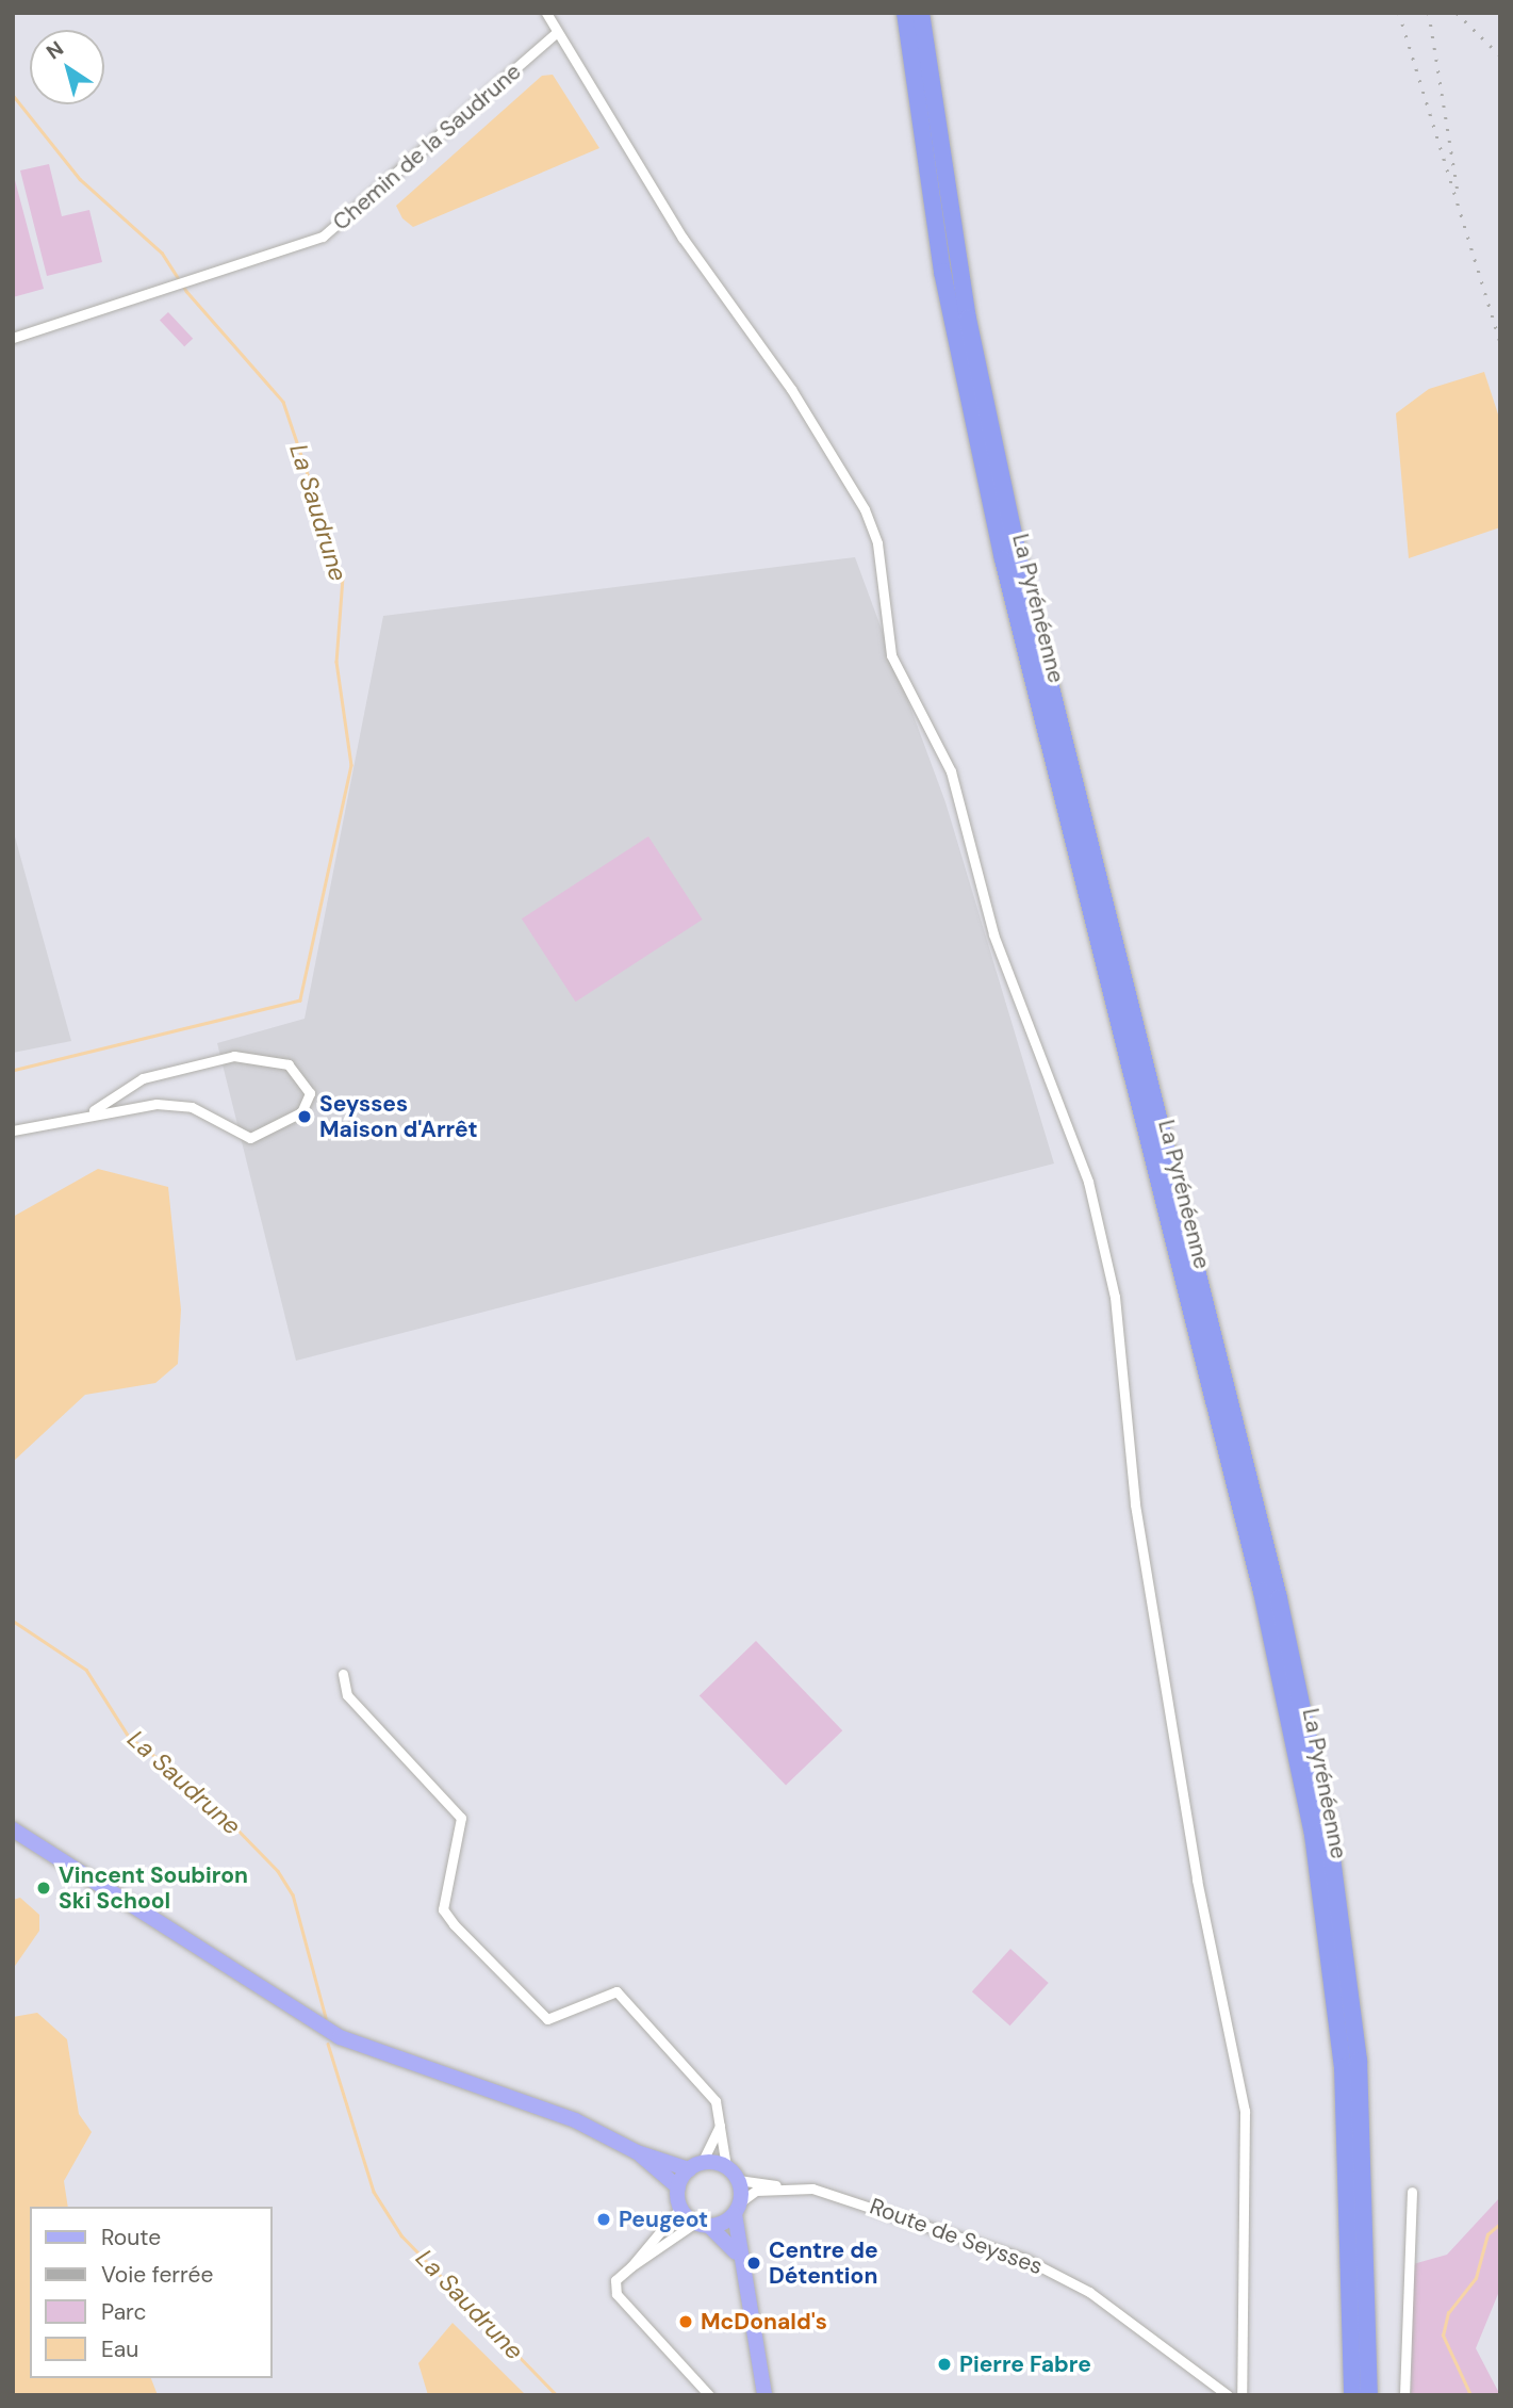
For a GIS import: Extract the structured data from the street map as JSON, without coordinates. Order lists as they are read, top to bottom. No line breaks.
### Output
{"streets":{"highway":["La Pyrénéenne"],"street":["Chemin de la Saudrune","Route de Seysses"]},"water":["La Saudrune"],"places":["Seysses Maison d'Arrêt","Vincent Soubiron Ski School","Peugeot","Centre de Détention","McDonald's","Pierre Fabre"],"legend":["Route","Voie ferrée","Parc","Eau"],"north":"top left"}
